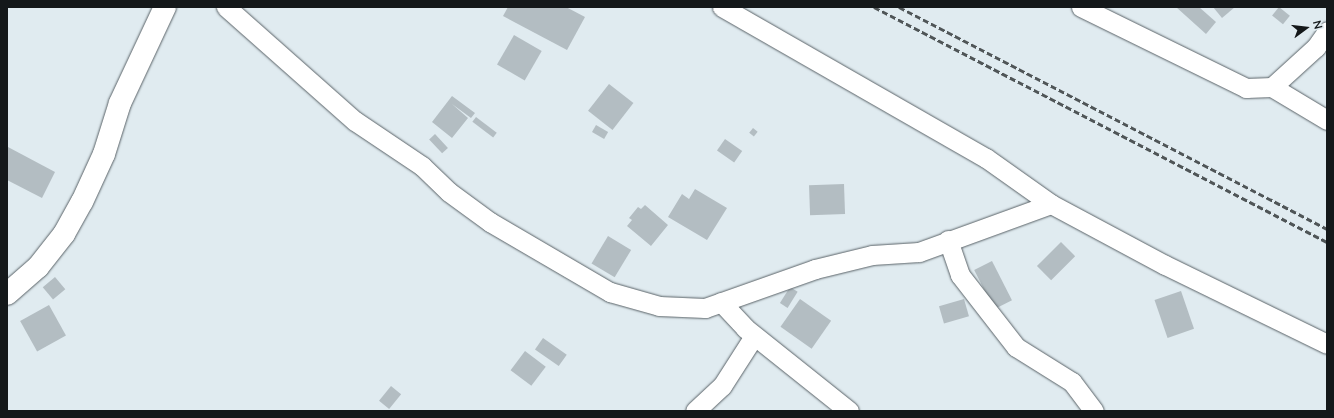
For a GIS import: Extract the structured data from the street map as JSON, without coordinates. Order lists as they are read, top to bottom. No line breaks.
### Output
{"north":"right"}
